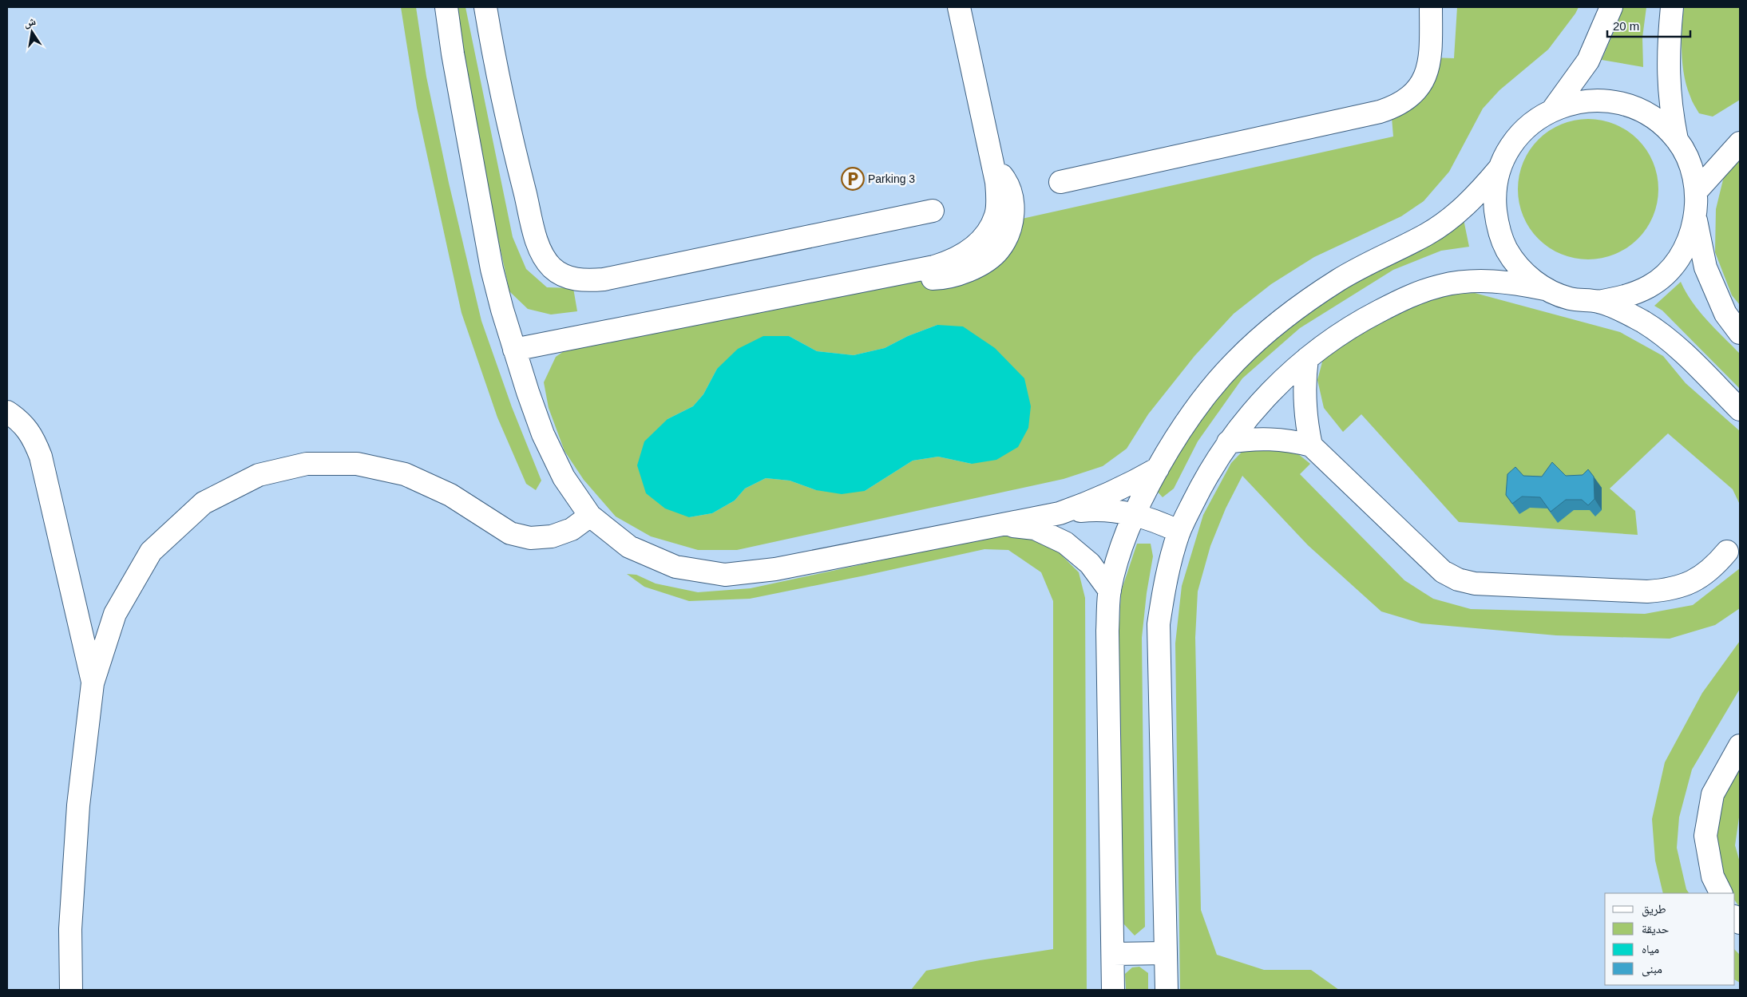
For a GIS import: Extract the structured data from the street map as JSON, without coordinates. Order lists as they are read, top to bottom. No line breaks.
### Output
{"places":{"parking":["Parking 3"]},"legend":["طريق","حديقة","مياه","مبنى"],"scale_bar":"20 m","north":"top"}
